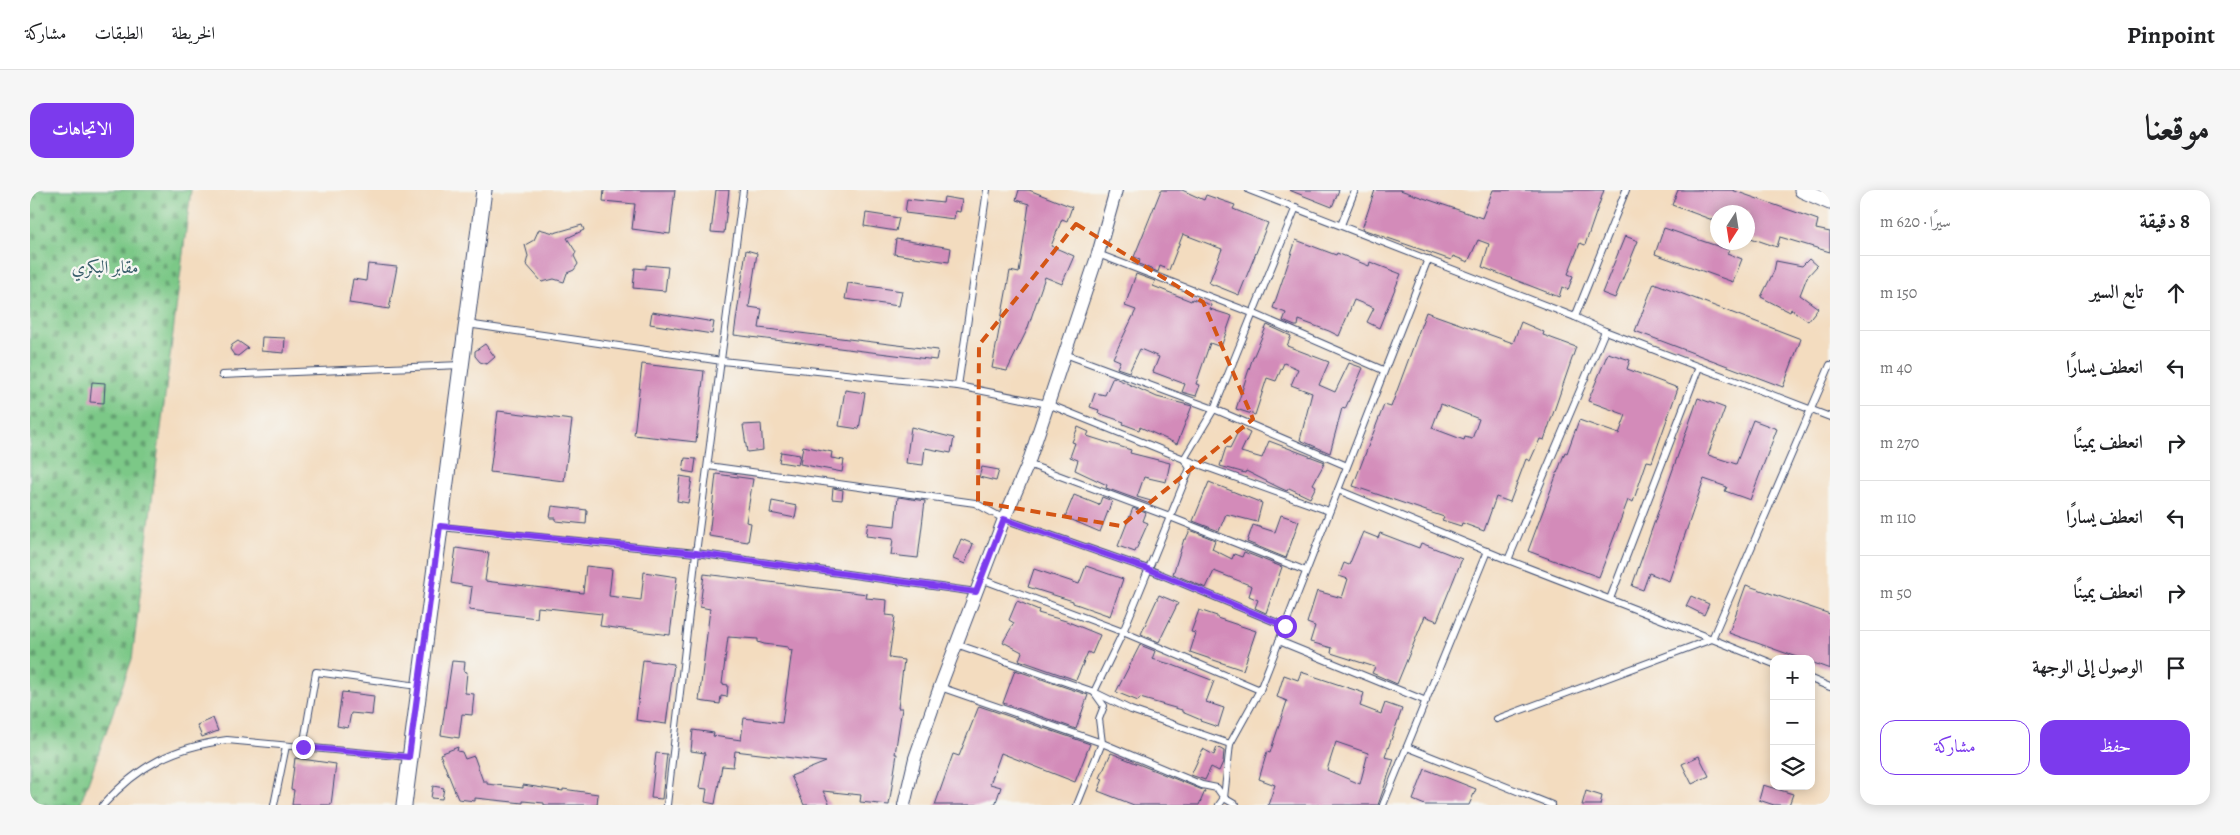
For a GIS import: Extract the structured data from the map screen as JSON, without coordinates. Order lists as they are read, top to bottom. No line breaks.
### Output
{"parks":["مقابر البكري"],"north":"bottom","page":{"header":"Pinpoint","nav":["الخريطة","الطبقات","مشاركة"],"title":"موقعنا","buttons":["الاتجاهات",["حفظ","مشاركة"]],"heading":["8 دقيقة","سيرًا · 620 m"],"list":[["تابع السير","150 m"],["انعطف يسارًا","40 m"],["انعطف يمينًا","270 m"],["انعطف يسارًا","110 m"],["انعطف يمينًا","50 m"],"الوصول إلى الوجهة"],"map_buttons":["+","−"]}}
